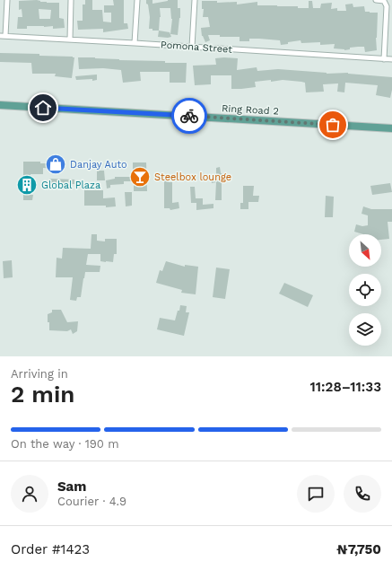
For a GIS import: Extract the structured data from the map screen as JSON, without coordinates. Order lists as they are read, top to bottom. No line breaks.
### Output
{"streets":{"main road":["Ring Road 2"],"street":["Pomona Street"]},"places":{"shop":["Danjay Auto"],"bar":["Steelbox lounge"],"building":["Global Plaza"]},"north":"bottom right","page":{"heading":["2 min","Arriving in","11:28–11:33"],"panel":["Sam","Courier · 4.9","Order #1423","₦7,750"],"bar":"On the way · 190 m"}}
